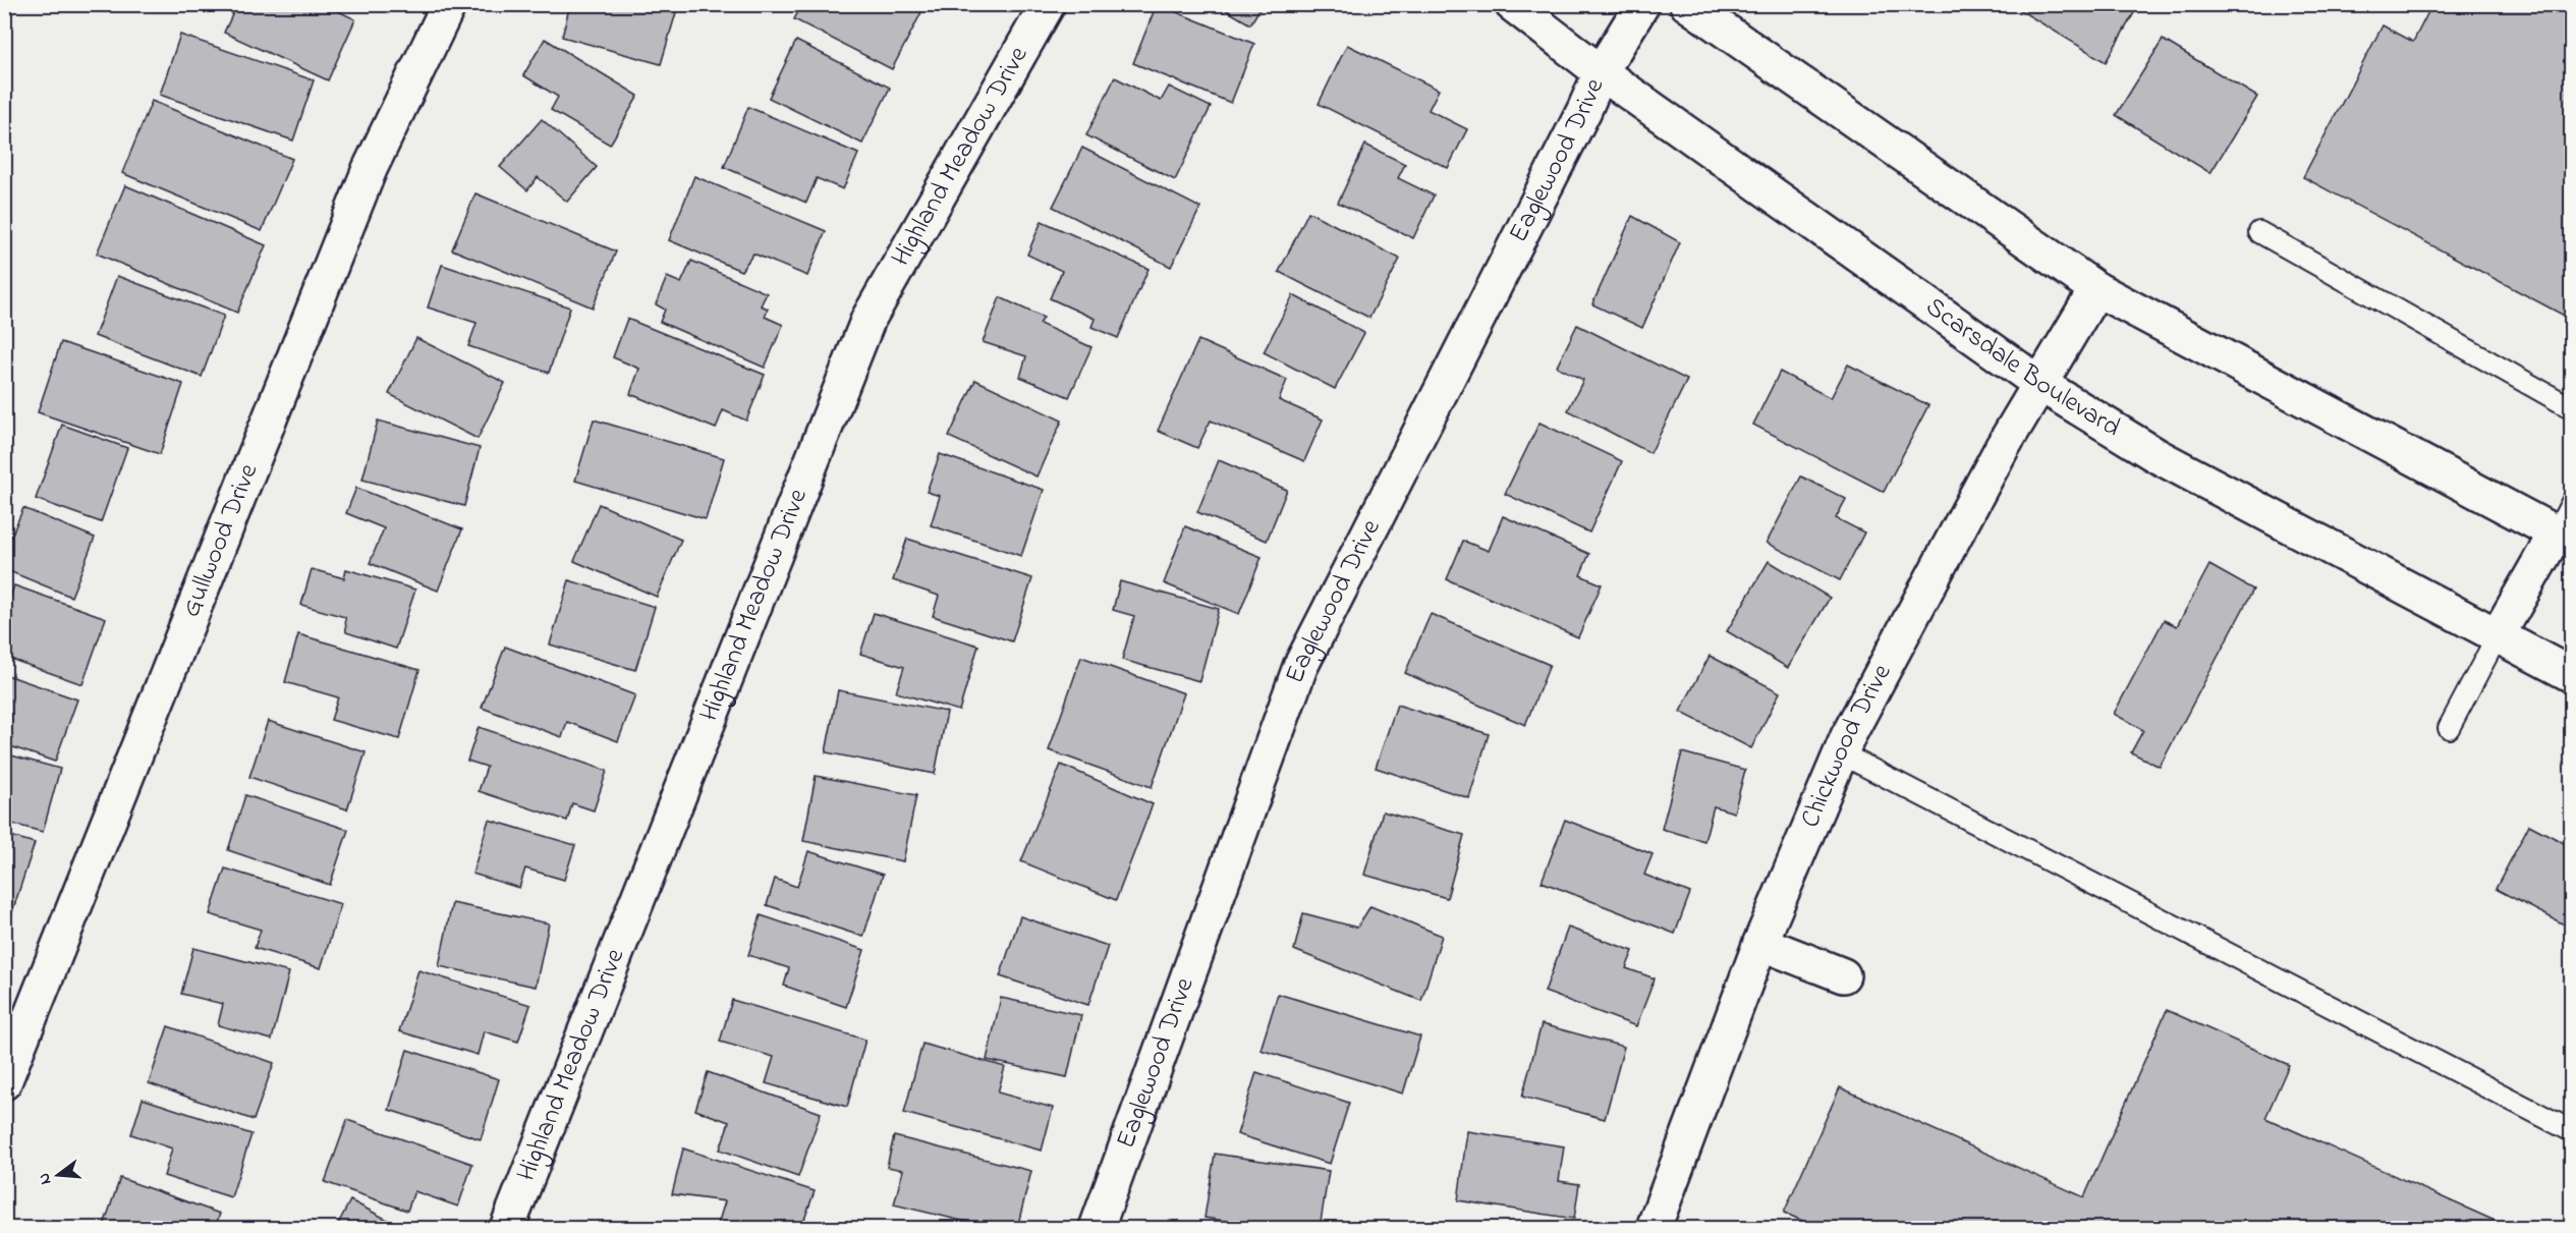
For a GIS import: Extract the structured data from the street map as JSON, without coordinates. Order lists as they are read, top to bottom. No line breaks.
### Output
{"streets":{"street":["Highland Meadow Drive","Eaglewood Drive","Scarsdale Boulevard","Gullwood Drive","Chickwood Drive"]},"crossings":[["Eaglewood Drive","Scarsdale Boulevard"],["Scarsdale Boulevard","Chickwood Drive"]],"north":"left"}
